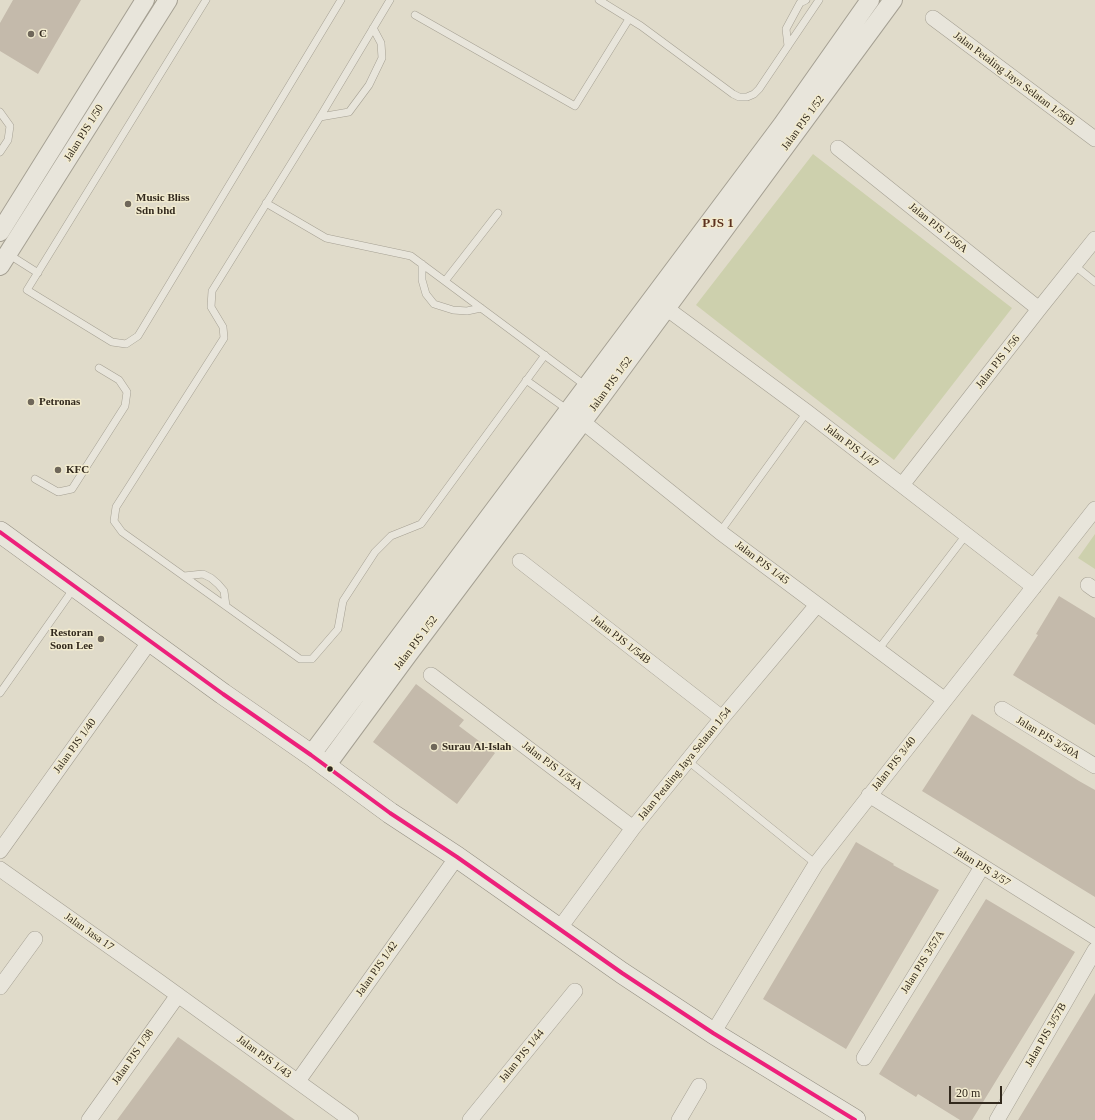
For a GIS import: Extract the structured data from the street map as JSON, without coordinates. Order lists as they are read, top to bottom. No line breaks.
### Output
{"streets":{"street":["Jalan Petaling Jaya Selatan 1/56B","Jalan PJS 1/52","Jalan PJS 1/50","Jalan PJS 1/56A","Jalan PJS 1/56","Jalan PJS 1/47","Jalan PJS 1/45","Jalan PJS 1/54B","Jalan PJS 3/50A","Jalan PJS 1/40","Jalan Petaling Jaya Selatan 1/54","Jalan PJS 3/40","Jalan PJS 1/54A","Jalan PJS 3/57","Jalan Jasa 17","Jalan PJS 3/57A","Jalan PJS 1/42","Jalan PJS 3/57B","Jalan PJS 1/44","Jalan PJS 1/38","Jalan PJS 1/43"]},"crossings":[["Jalan PJS 1/52","Jalan PJS 1/47"],["Jalan PJS 1/52","Jalan PJS 1/45"],["Jalan PJS 1/56A","Jalan PJS 1/56"],["Jalan PJS 1/56","Jalan PJS 1/47"],["Jalan PJS 1/47","Jalan PJS 3/40"],["Jalan PJS 1/45","Jalan Petaling Jaya Selatan 1/54"],["Jalan PJS 1/45","Jalan PJS 3/40"],["Jalan PJS 1/54B","Jalan Petaling Jaya Selatan 1/54"],["Jalan Petaling Jaya Selatan 1/54","Jalan PJS 1/54A"],["Jalan PJS 3/40","Jalan PJS 3/57"],["Jalan PJS 3/57","Jalan PJS 3/57A"],["Jalan Jasa 17","Jalan PJS 1/38"],["Jalan Jasa 17","Jalan PJS 1/43"],["Jalan PJS 1/42","Jalan PJS 1/43"],["Jalan PJS 1/38","Jalan PJS 1/43"]],"districts":["PJS 1"],"places":["C","Music Bliss Sdn bhd","Petronas","KFC","Restoran Soon Lee","Surau Al-Islah"],"scale_bar":"20 m"}
